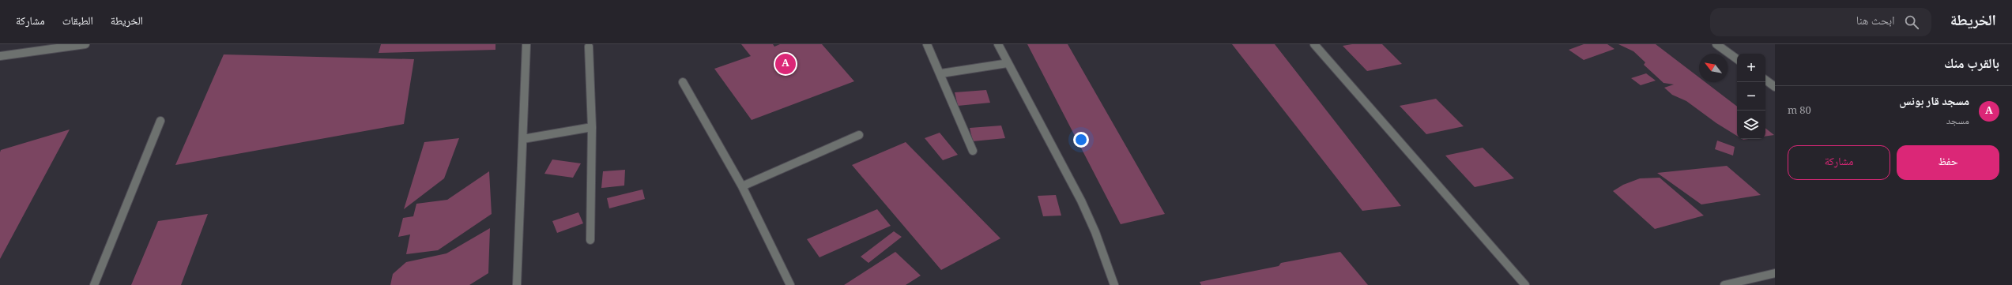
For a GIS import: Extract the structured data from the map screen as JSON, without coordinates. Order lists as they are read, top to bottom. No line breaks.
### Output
{"north":"top left","page":{"header":"الخريطة","search":"ابحث هنا","nav":["الخريطة","الطبقات","مشاركة"],"heading":"بالقرب منك","pins":"A","map_buttons":["+","−"],"list":[{"mark":"A","name":"مسجد قار بونس","note":"مسجد","value":"80 m"}],"buttons":["حفظ","مشاركة"]}}
